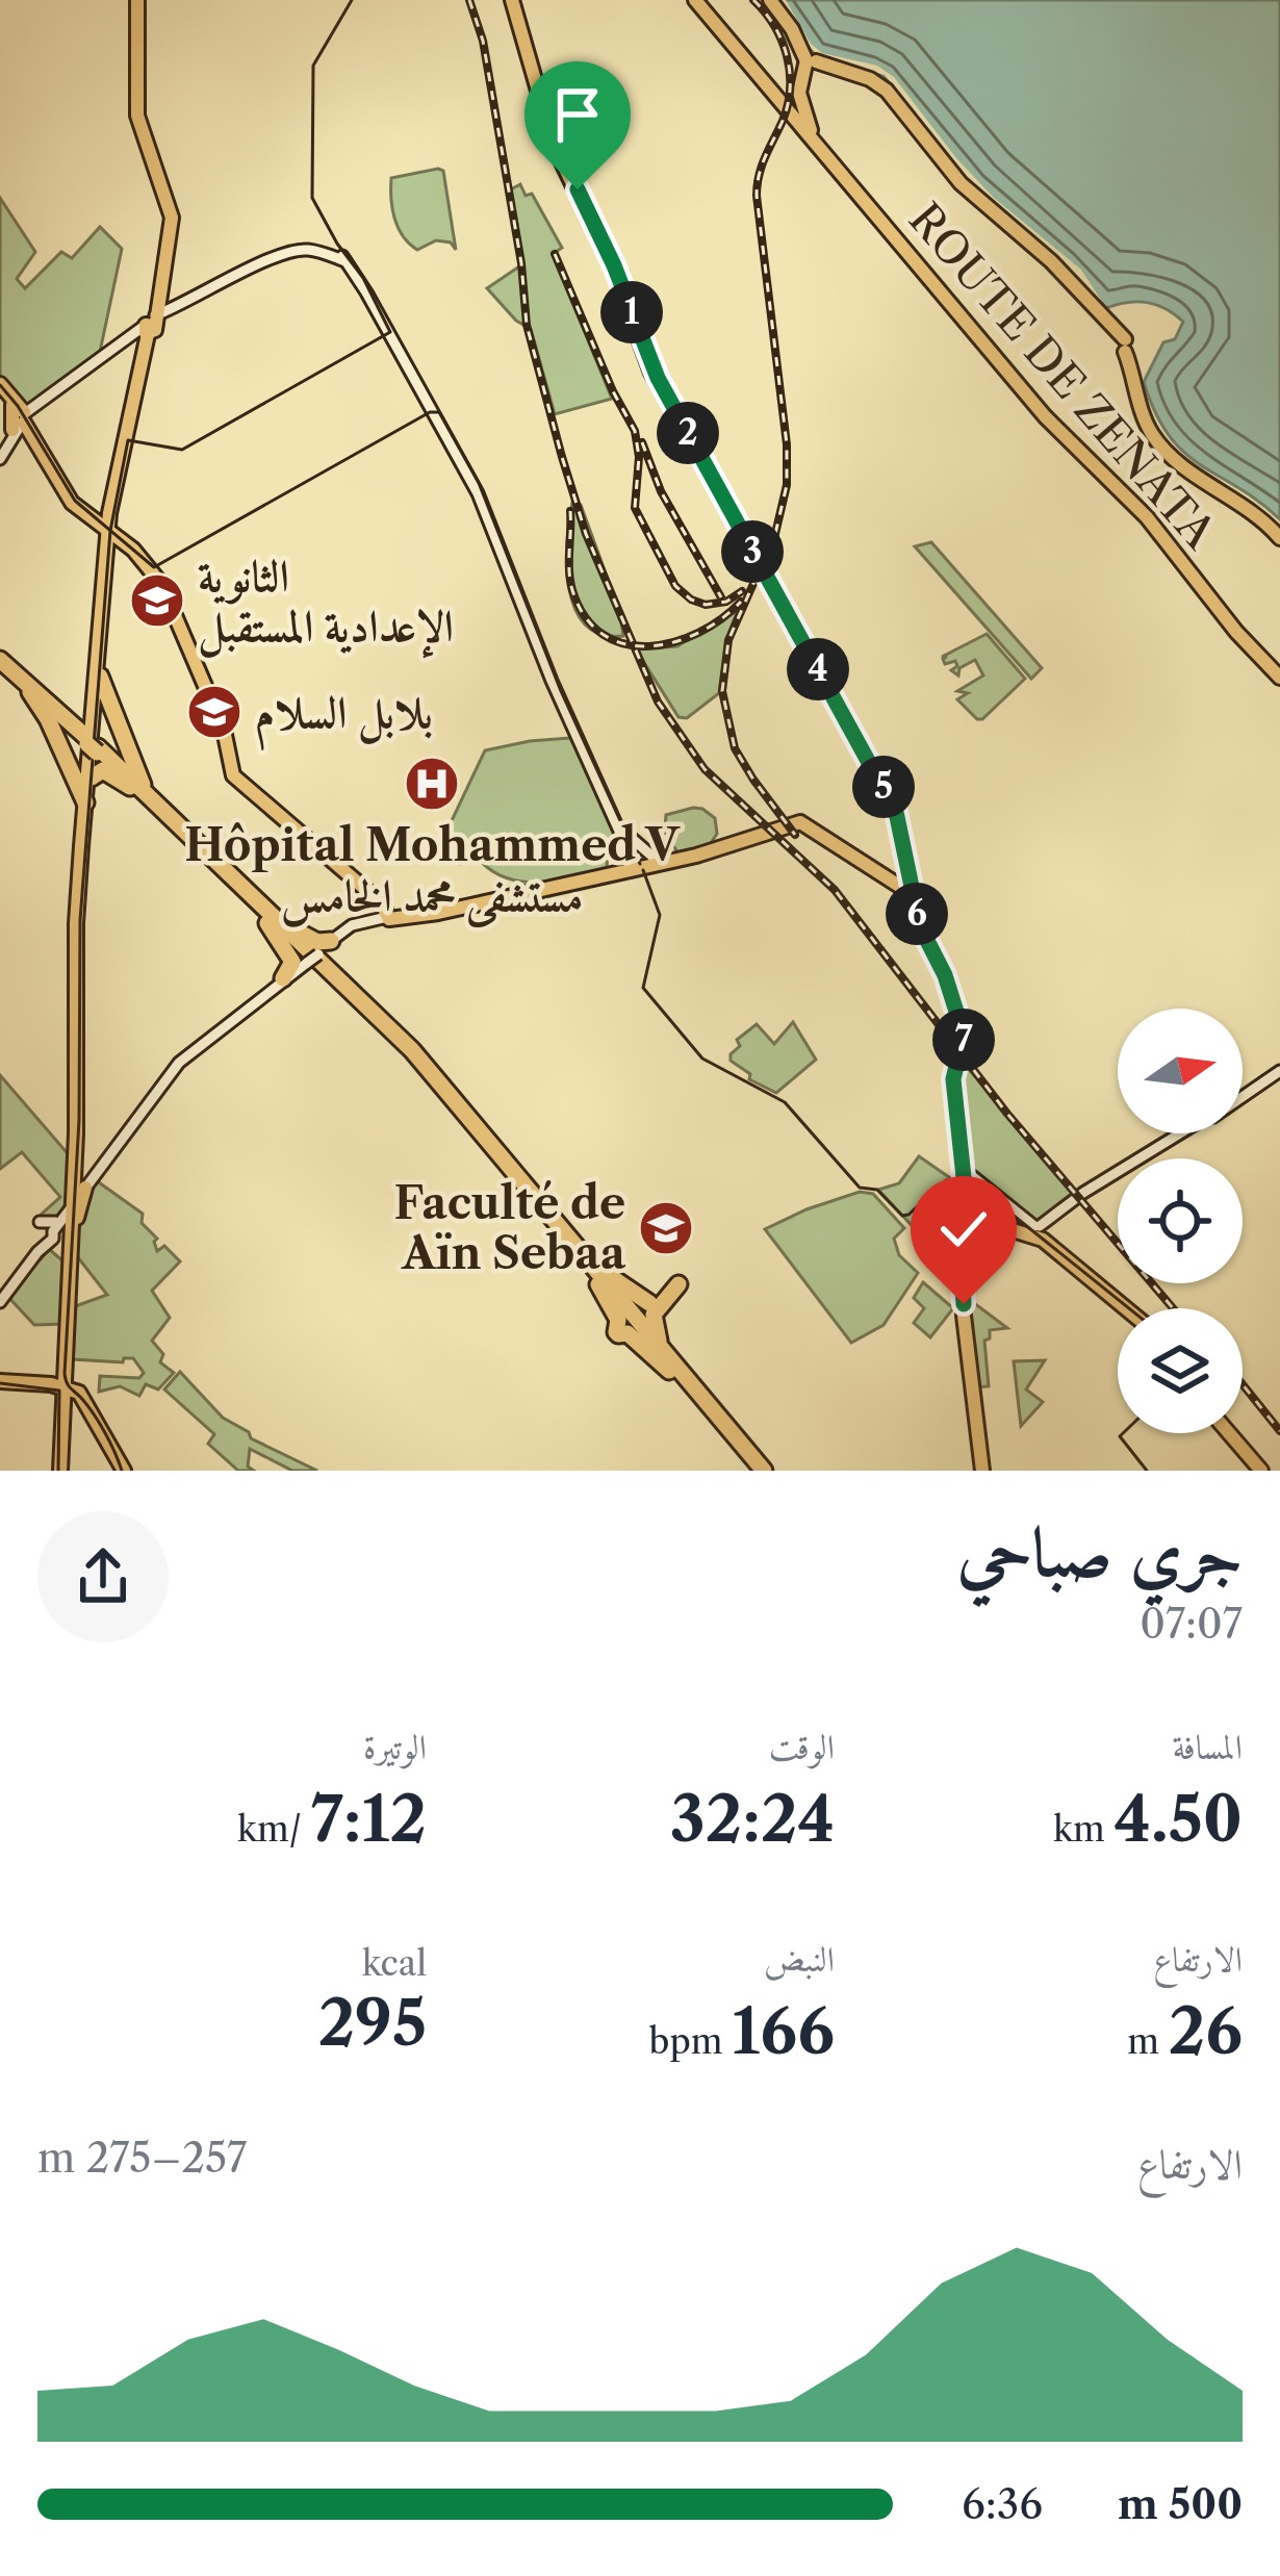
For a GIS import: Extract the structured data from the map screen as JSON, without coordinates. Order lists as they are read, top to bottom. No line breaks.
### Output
{"streets":{"main road":["ROUTE DE ZENATA"]},"places":{"school or university":["الثانوية الإعدادية المستقبل","بلابل السلام","Faculté de Aïn Sebaa"],"hospital":["Hôpital Mohammed V مستشفى محمد الخامس"]},"north":"right","page":{"pins":["1","2","3","4","5","6","7"],"heading":["جري صباحي","07:07"],"stats":[["المسافة","4.50 km"],["الوقت","32:24"],["الوتيرة","7:12 /km"],["الارتفاع","26 m"],["النبض","166 bpm"],["kcal","295"]],"chart":["الارتفاع","257–275 m"],"list":[{"name":"500 m","note":"6:36"}]}}
